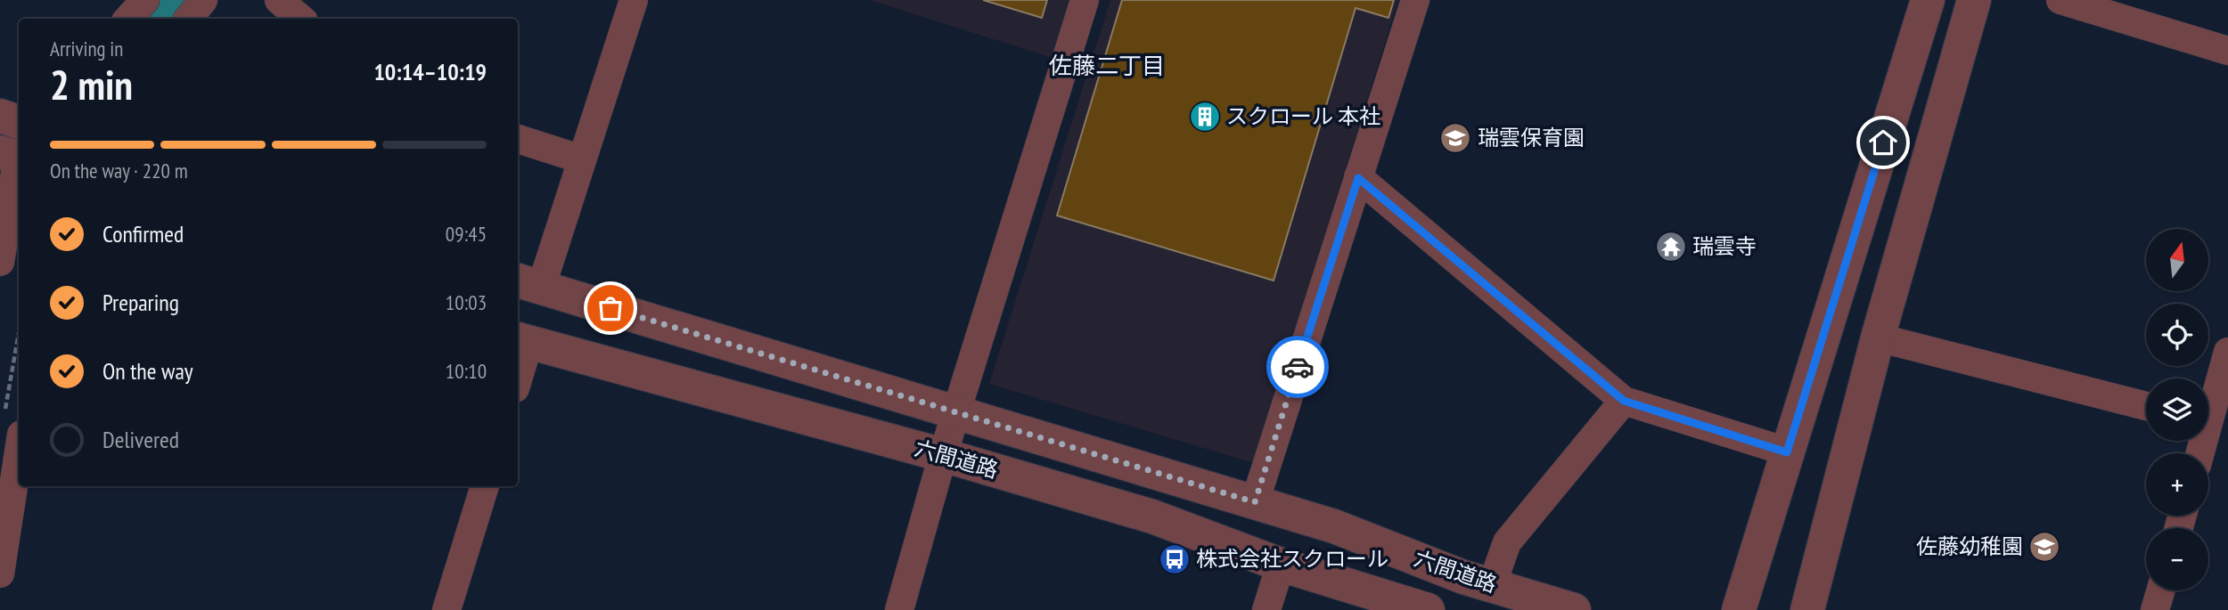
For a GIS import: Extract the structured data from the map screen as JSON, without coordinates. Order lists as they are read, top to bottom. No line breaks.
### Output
{"streets":{"street":["六間道路"]},"districts":["佐藤二丁目"],"places":{"building":["スクロール 本社"],"school or university":["瑞雲保育園","佐藤幼稚園"],"temple":["瑞雲寺"],"bus stop":["株式会社スクロール"]},"north":"top","page":{"heading":["2 min","Arriving in","10:14–10:19"],"bar":"On the way · 220 m","list":[["Confirmed","09:45"],["Preparing","10:03"],["On the way","10:10"],"Delivered"],"map_buttons":["+","−"]}}
